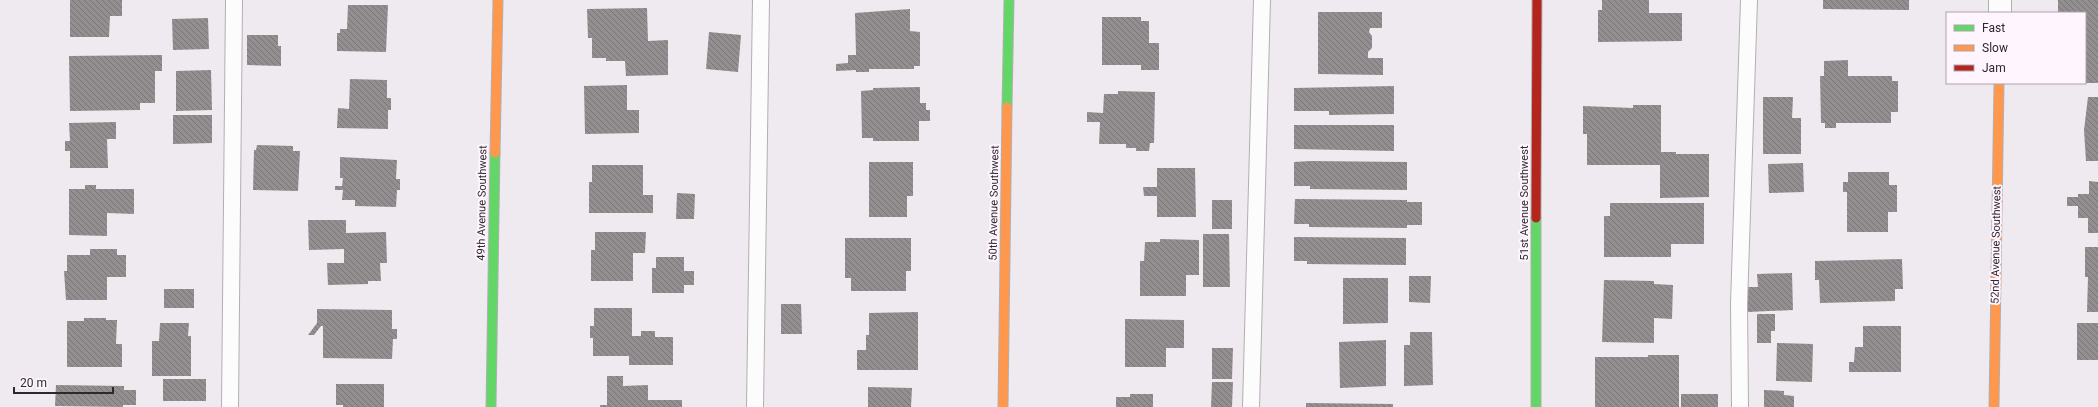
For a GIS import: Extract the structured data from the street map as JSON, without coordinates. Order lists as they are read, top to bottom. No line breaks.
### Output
{"streets":{"street":["49th Avenue Southwest","50th Avenue Southwest","51st Avenue Southwest","52nd Avenue Southwest"]},"legend":["Fast","Slow","Jam"],"scale_bar":"20 m"}
